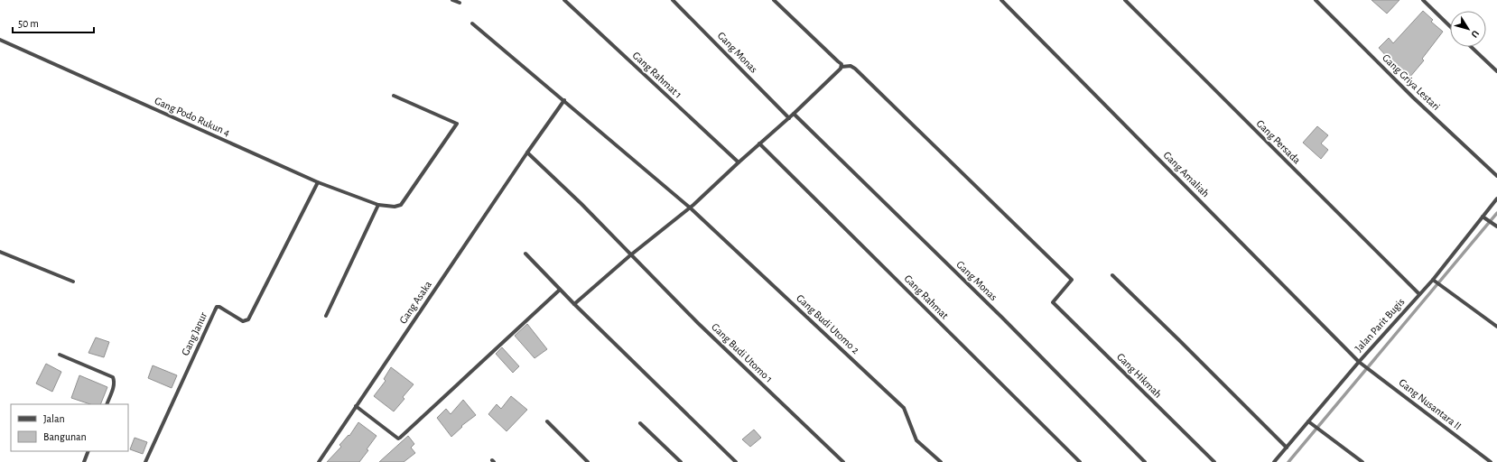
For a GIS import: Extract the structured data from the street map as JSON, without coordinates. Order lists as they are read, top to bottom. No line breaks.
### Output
{"streets":{"street":["Gang Monas","Gang Rahmat 1","Gang Griya Lestari","Gang Podo Rukun 4","Gang Persada","Gang Amaliah","Gang Rahmat","Gang Asaka","Gang Budi Utomo 2","Jalan Parit Bugis","Gang Janur","Gang Budi Utomo 1","Gang Hikmah","Gang Nusantara II"]},"crossings":[["Gang Podo Rukun 4","Gang Janur"],["Gang Persada","Jalan Parit Bugis"],["Gang Amaliah","Jalan Parit Bugis"],["Gang Amaliah","Gang Nusantara II"],["Gang Asaka","Gang Budi Utomo 2"],["Gang Asaka","Gang Budi Utomo 1"],["Jalan Parit Bugis","Gang Nusantara II"]],"legend":["Jalan","Bangunan"],"scale_bar":"50 m","north":"bottom right"}
